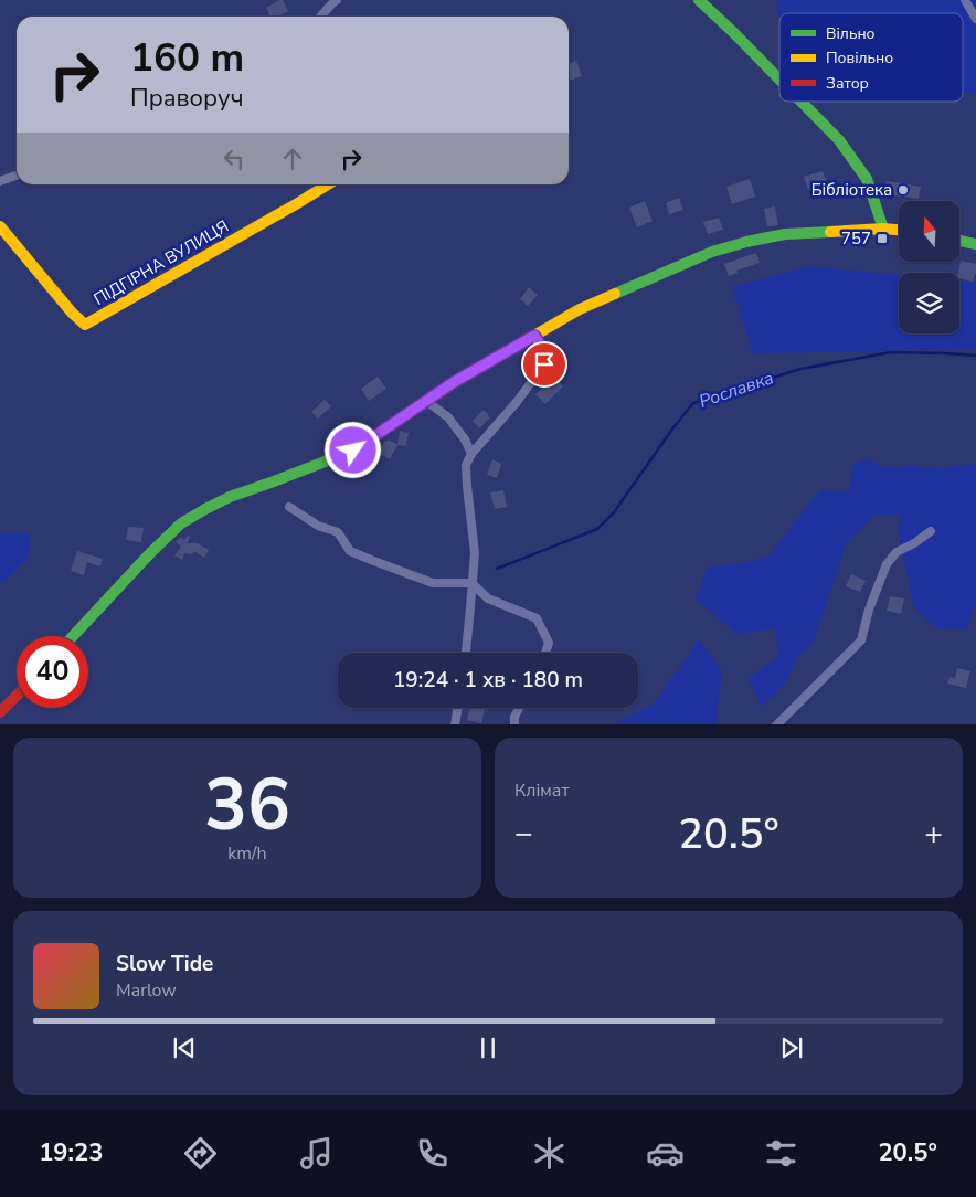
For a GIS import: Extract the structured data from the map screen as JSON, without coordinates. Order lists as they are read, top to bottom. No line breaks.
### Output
{"streets":{"street":["ПІДГІРНА ВУЛИЦЯ"]},"water":["Рославка"],"places":{"other":["Бібліотека"],"transit":["757"]},"legend":["Вільно","Повільно","Затор"],"north":"top","page":{"turn":["160 m","Праворуч"],"limit":"40","trip":"19:24 · 1 хв · 180 m","tile":[["36","km/h"],"Клімат"],"heat":["−","20.5°","+"],"song":["Slow Tide","Marlow"],"tabs":["19:23","20.5°"]}}
